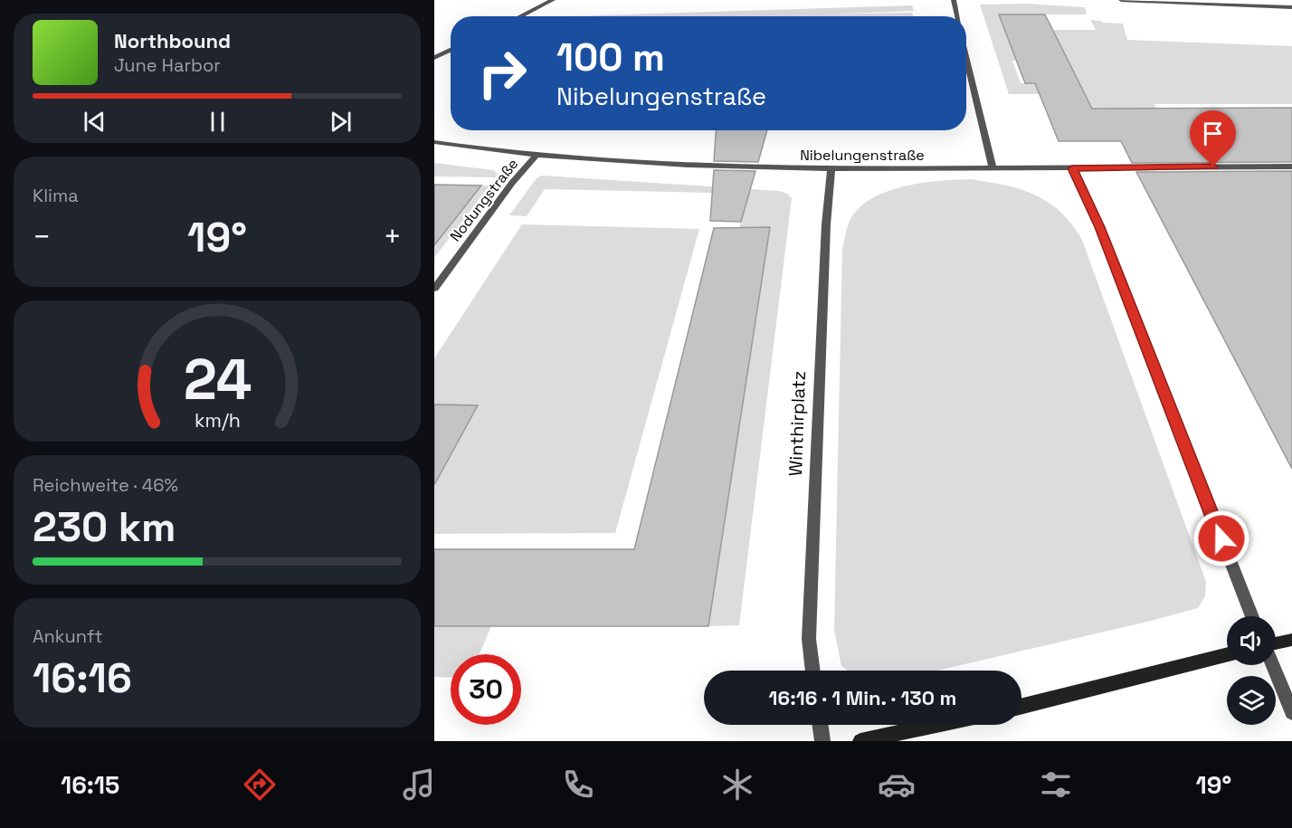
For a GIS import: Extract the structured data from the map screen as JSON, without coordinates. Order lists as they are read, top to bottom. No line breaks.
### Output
{"streets":{"street":["Nibelungenstraße","Nodungstraße","Winthirplatz"]},"crossings":[["Nibelungenstraße","Nodungstraße"],["Nibelungenstraße","Winthirplatz"]],"page":{"turn":["100 m","Nibelungenstraße"],"song":["Northbound","June Harbor"],"tile":["Klima",["Reichweite · 46%","230 km"],["Ankunft","16:16"]],"heat":["−","19°","+"],"limit":"30","trip":"16:16 · 1 Min. · 130 m","tabs":["16:15","19°"],"gauge":["24","km/h"]}}
